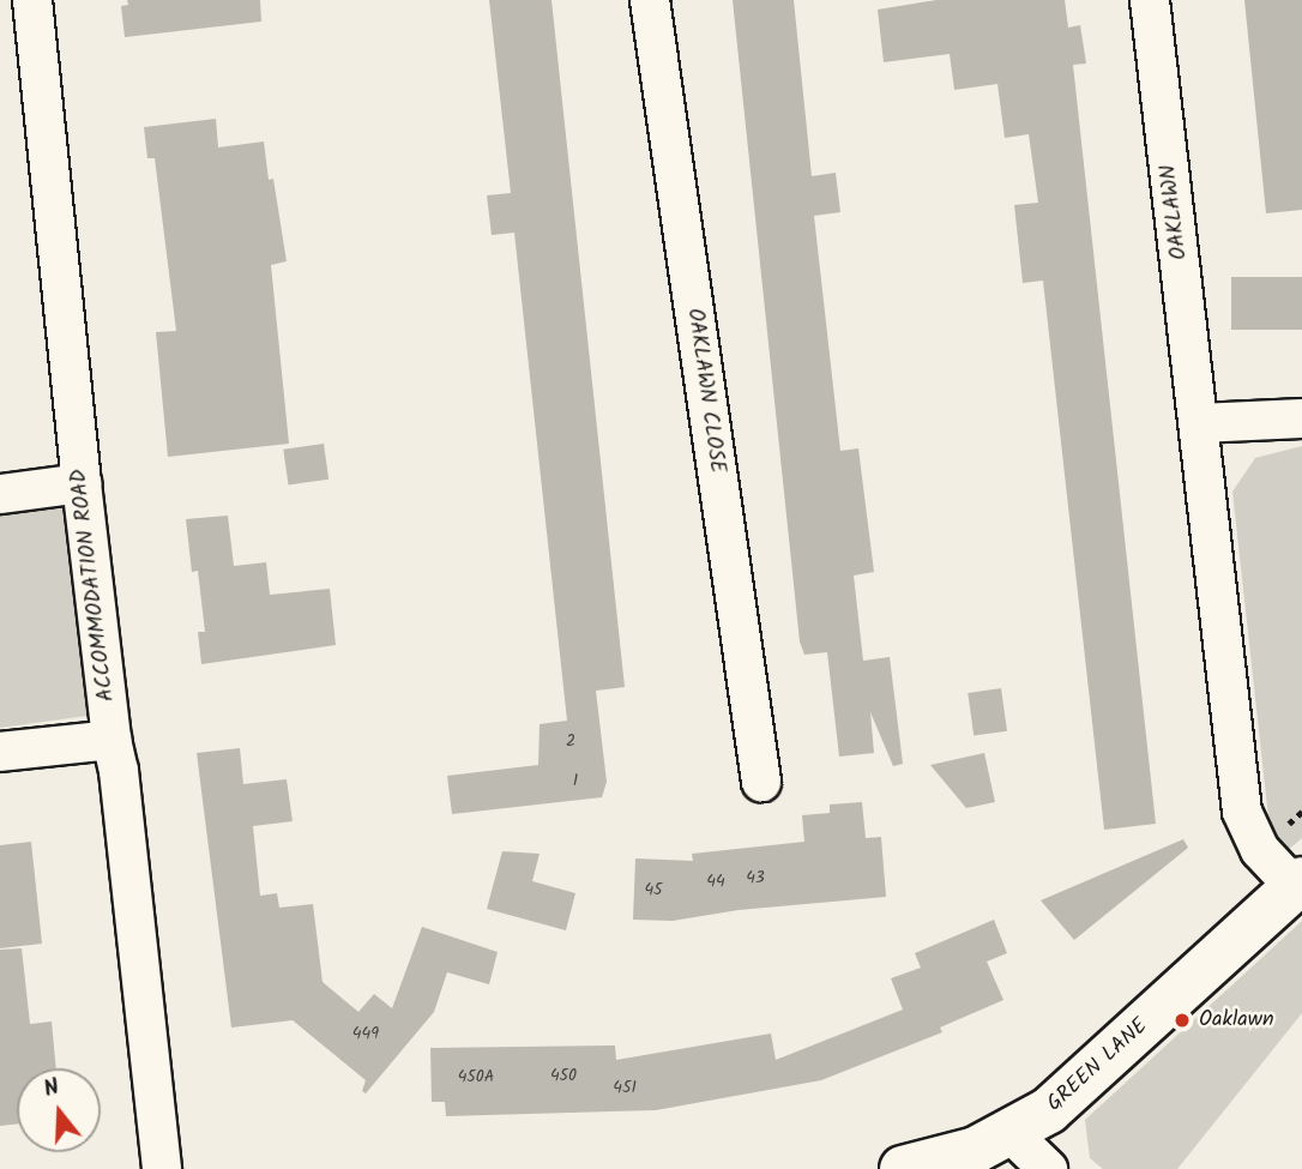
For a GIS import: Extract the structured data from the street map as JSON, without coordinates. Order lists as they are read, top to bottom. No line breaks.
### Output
{"streets":{"street":["OAKLAWN","OAKLAWN CLOSE","ACCOMMODATION ROAD","GREEN LANE"]},"crossings":[["OAKLAWN","GREEN LANE"]],"places":["Oaklawn"],"house_numbers":["2","1","43","44","45","449","450","450A","451"],"north":"top"}
